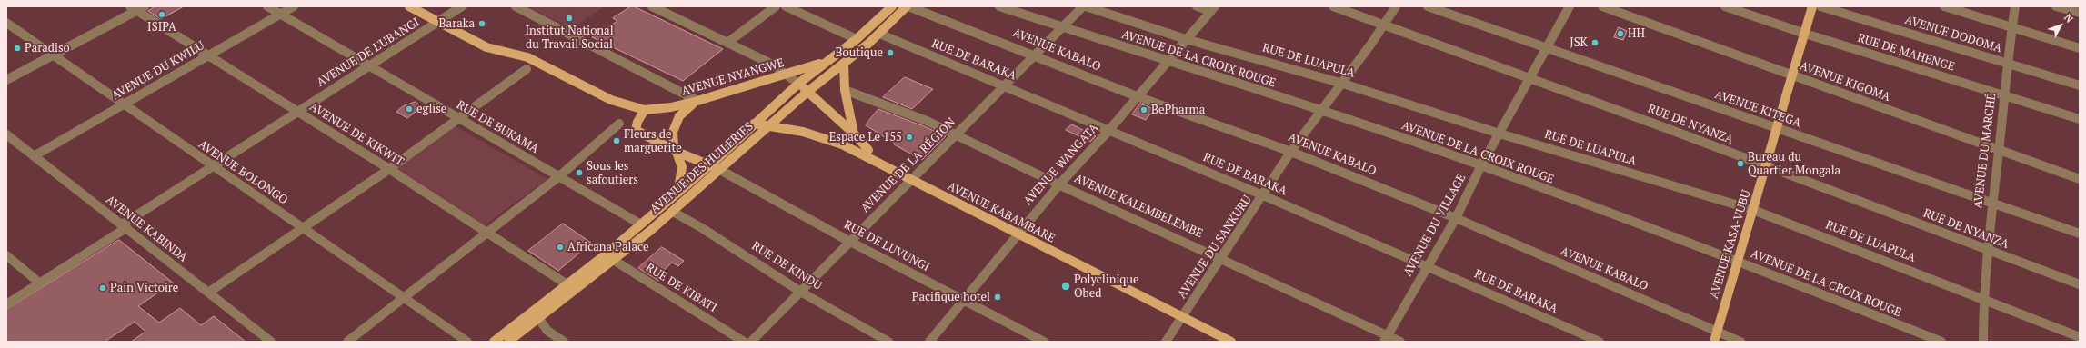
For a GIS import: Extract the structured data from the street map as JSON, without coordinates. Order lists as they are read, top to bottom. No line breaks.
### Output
{"streets":{"main road":["AVENUE NYANGWE","AVENUE DES HUILERIES","AVENUE KABAMBARE","AVENUE KASA-VUBU"],"street":["AVENUE DODOMA","AVENUE KABALO","AVENUE DE L'UBANGI","RUE DE MAHENGE","AVENUE DE LA CROIX ROUGE","RUE DE BARAKA","RUE DE LUAPULA","AVENUE DU KWILU","AVENUE KIGOMA","AVENUE KITEGA","RUE DE NYANZA","RUE DE BUKAMA","AVENUE DE KIKWIT","AVENUE DU MARCHÉ","AVENUE WANGATA","AVENUE DE LA RÉGION","AVENUE BOLONGO","AVENUE KALEMBELEMBE","AVENUE DU VILLAGE","AVENUE KABINDA","RUE DE LUVUNGI","AVENUE DU SANKURU","RUE DE KINDU","RUE DE KIBATI"]},"crossings":[["AVENUE DODOMA","AVENUE DU MARCHÉ"],["AVENUE KABALO","AVENUE WANGATA"],["AVENUE KABALO","AVENUE DE LA RÉGION"],["AVENUE KABALO","AVENUE DES HUILERIES"],["AVENUE KABALO","AVENUE DU VILLAGE"],["AVENUE KABALO","AVENUE KASA-VUBU"],["AVENUE KABALO","AVENUE DU SANKURU"],["AVENUE DE L'UBANGI","AVENUE NYANGWE"],["AVENUE DE L'UBANGI","RUE DE BUKAMA"],["AVENUE DE L'UBANGI","AVENUE DE KIKWIT"],["AVENUE DE L'UBANGI","AVENUE BOLONGO"],["AVENUE DE L'UBANGI","AVENUE KABINDA"],["RUE DE MAHENGE","AVENUE DU MARCHÉ"],["RUE DE MAHENGE","AVENUE KASA-VUBU"],["AVENUE DE LA CROIX ROUGE","AVENUE WANGATA"],["AVENUE DE LA CROIX ROUGE","AVENUE DE LA RÉGION"],["AVENUE DE LA CROIX ROUGE","AVENUE DU VILLAGE"],["AVENUE DE LA CROIX ROUGE","AVENUE KASA-VUBU"],["AVENUE DE LA CROIX ROUGE","AVENUE DU SANKURU"],["RUE DE BARAKA","AVENUE WANGATA"],["RUE DE BARAKA","AVENUE DE LA RÉGION"],["RUE DE BARAKA","AVENUE DES HUILERIES"],["RUE DE BARAKA","AVENUE DU VILLAGE"],["RUE DE BARAKA","AVENUE DU SANKURU"],["RUE DE LUAPULA","AVENUE DU MARCHÉ"],["RUE DE LUAPULA","AVENUE WANGATA"],["RUE DE LUAPULA","AVENUE DE LA RÉGION"],["RUE DE LUAPULA","AVENUE DU VILLAGE"],["RUE DE LUAPULA","AVENUE KASA-VUBU"],["RUE DE LUAPULA","AVENUE DU SANKURU"],["AVENUE DU KWILU","RUE DE BUKAMA"],["AVENUE DU KWILU","AVENUE DE KIKWIT"],["AVENUE DU KWILU","AVENUE BOLONGO"],["AVENUE DU KWILU","AVENUE KABINDA"],["AVENUE NYANGWE","AVENUE DES HUILERIES"],["AVENUE KIGOMA","AVENUE DU MARCHÉ"],["AVENUE KIGOMA","AVENUE KASA-VUBU"],["AVENUE KITEGA","AVENUE DU MARCHÉ"],["AVENUE KITEGA","AVENUE DU VILLAGE"],["AVENUE KITEGA","AVENUE KASA-VUBU"],["RUE DE NYANZA","AVENUE DU MARCHÉ"],["RUE DE NYANZA","AVENUE DU VILLAGE"],["RUE DE NYANZA","AVENUE KASA-VUBU"],["RUE DE NYANZA","AVENUE DU SANKURU"],["RUE DE BUKAMA","AVENUE DES HUILERIES"],["AVENUE DE KIKWIT","AVENUE DES HUILERIES"],["AVENUE WANGATA","AVENUE KALEMBELEMBE"],["AVENUE WANGATA","AVENUE KABAMBARE"],["AVENUE WANGATA","RUE DE LUVUNGI"],["AVENUE DE LA RÉGION","AVENUE KALEMBELEMBE"],["AVENUE DE LA RÉGION","AVENUE KABAMBARE"],["AVENUE DE LA RÉGION","RUE DE LUVUNGI"],["AVENUE DE LA RÉGION","RUE DE KINDU"],["AVENUE DES HUILERIES","AVENUE KABAMBARE"],["AVENUE DES HUILERIES","RUE DE LUVUNGI"],["AVENUE DES HUILERIES","RUE DE KINDU"],["AVENUE DES HUILERIES","RUE DE KIBATI"],["AVENUE KALEMBELEMBE","AVENUE DU VILLAGE"],["AVENUE KALEMBELEMBE","AVENUE DU SANKURU"],["AVENUE KABAMBARE","AVENUE DU SANKURU"]],"places":["ISIPA","Institut National du Travail Social","Baraka","HH","JSK","Paradiso","Boutique","eglise","BePharma","Espace Le 155","Fleurs de marguerite","Bureau du Quartier Mongala","Sous les safoutiers","Africana Palace","Polyclinique Obed","Pain Victoire","Pacifique hotel"],"north":"top right"}
